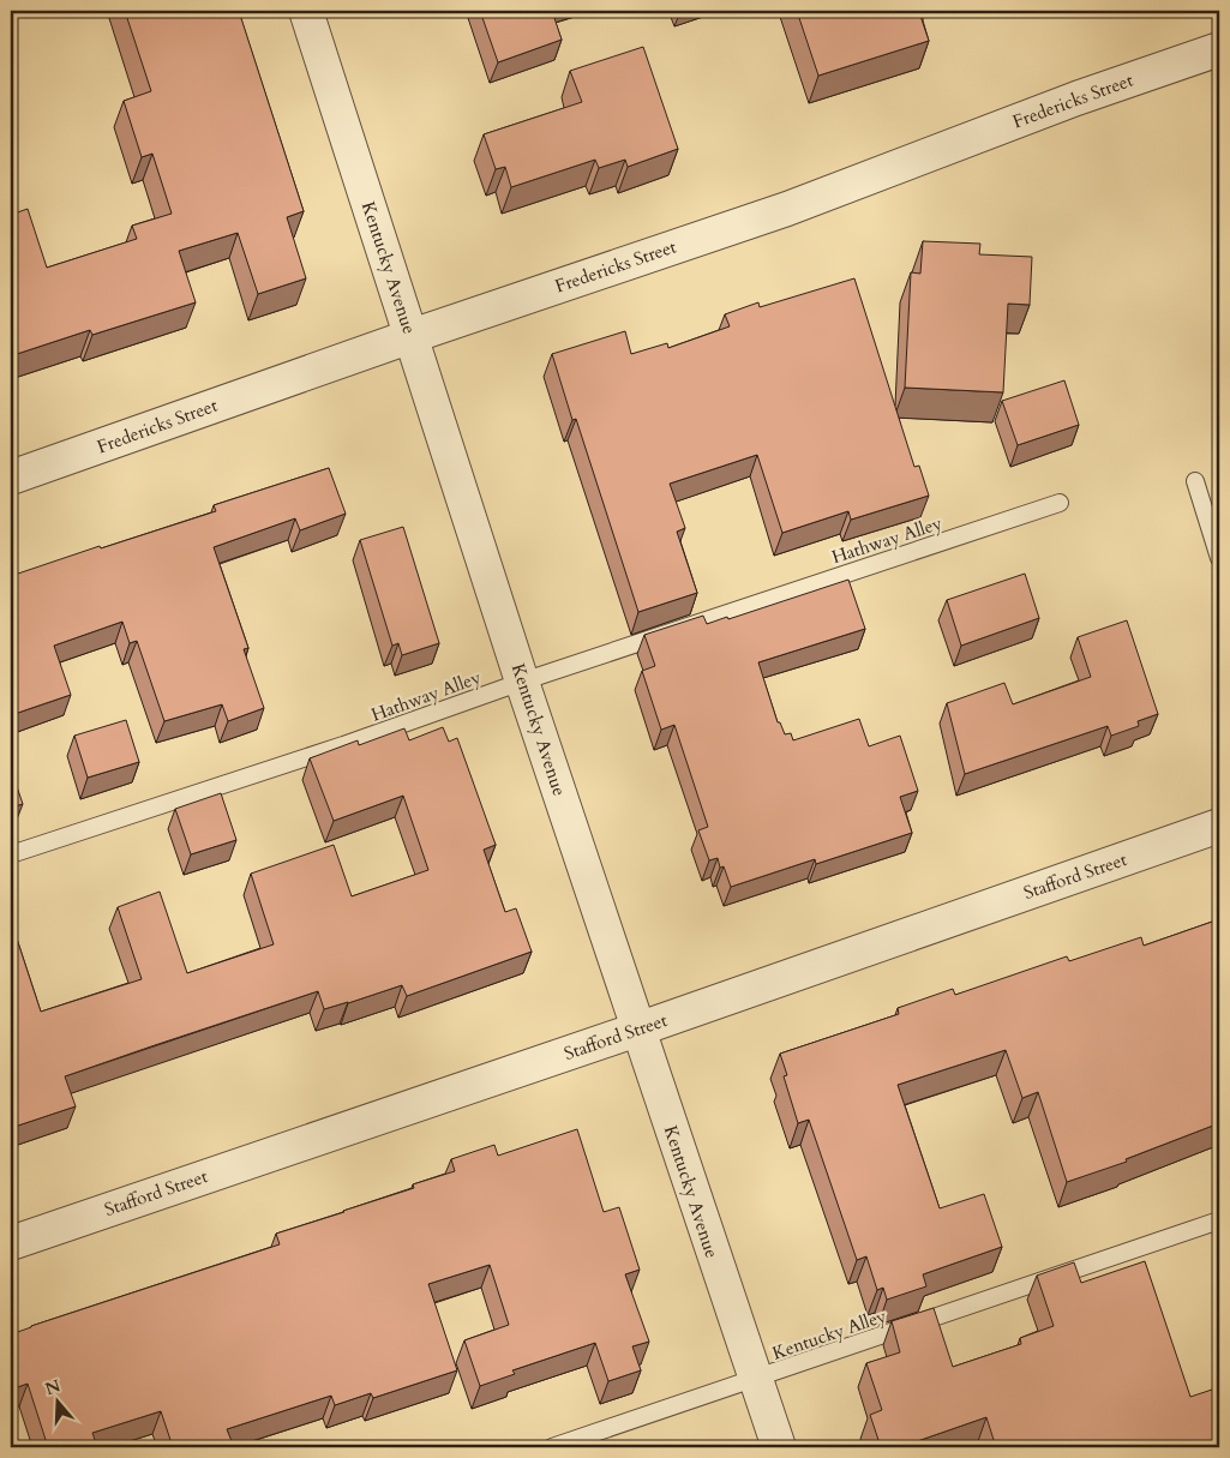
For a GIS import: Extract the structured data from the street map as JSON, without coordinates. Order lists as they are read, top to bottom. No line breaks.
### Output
{"streets":{"street":["Fredericks Street","Kentucky Avenue","Stafford Street"],"lane":["Hathway Alley","Kentucky Alley"]},"crossings":[["Fredericks Street","Kentucky Avenue"],["Kentucky Avenue","Hathway Alley"],["Kentucky Avenue","Stafford Street"],["Kentucky Avenue","Kentucky Alley"]],"north":"top"}
